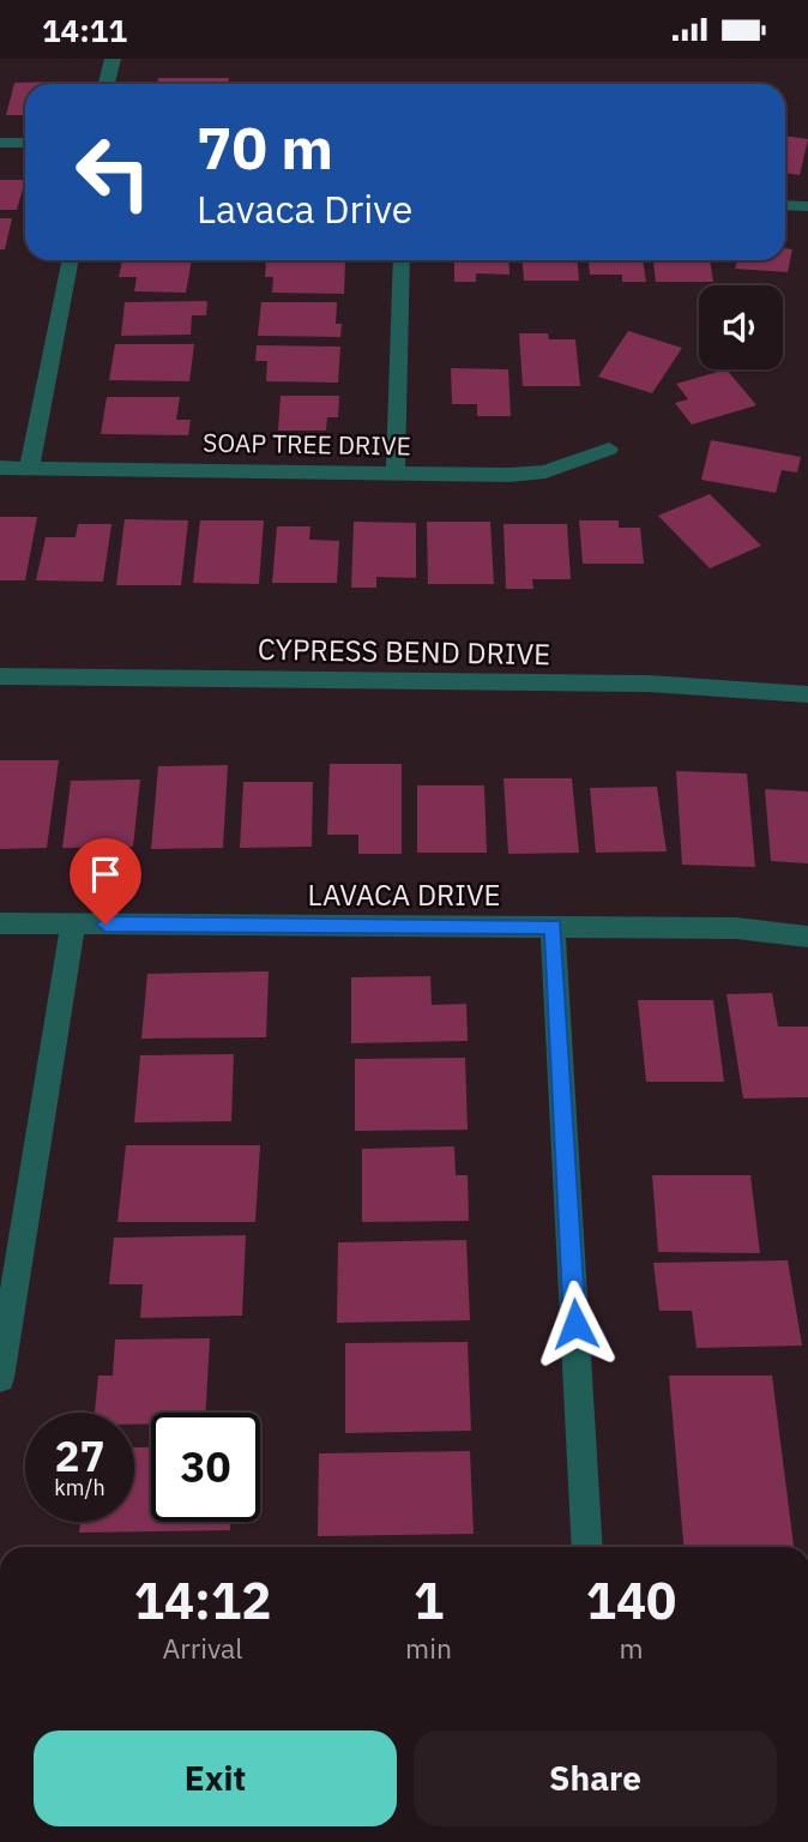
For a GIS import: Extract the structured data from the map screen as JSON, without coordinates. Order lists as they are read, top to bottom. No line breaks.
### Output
{"streets":{"street":["SOAP TREE DRIVE","CYPRESS BEND DRIVE","LAVACA DRIVE"]},"page":{"status":"14:11","turn":["70 m","Lavaca Drive"],"speed":"27 km/h","limit":"30","eta":["14:12","Arrival","1","min","140","m"],"buttons":["Exit","Share"]}}
